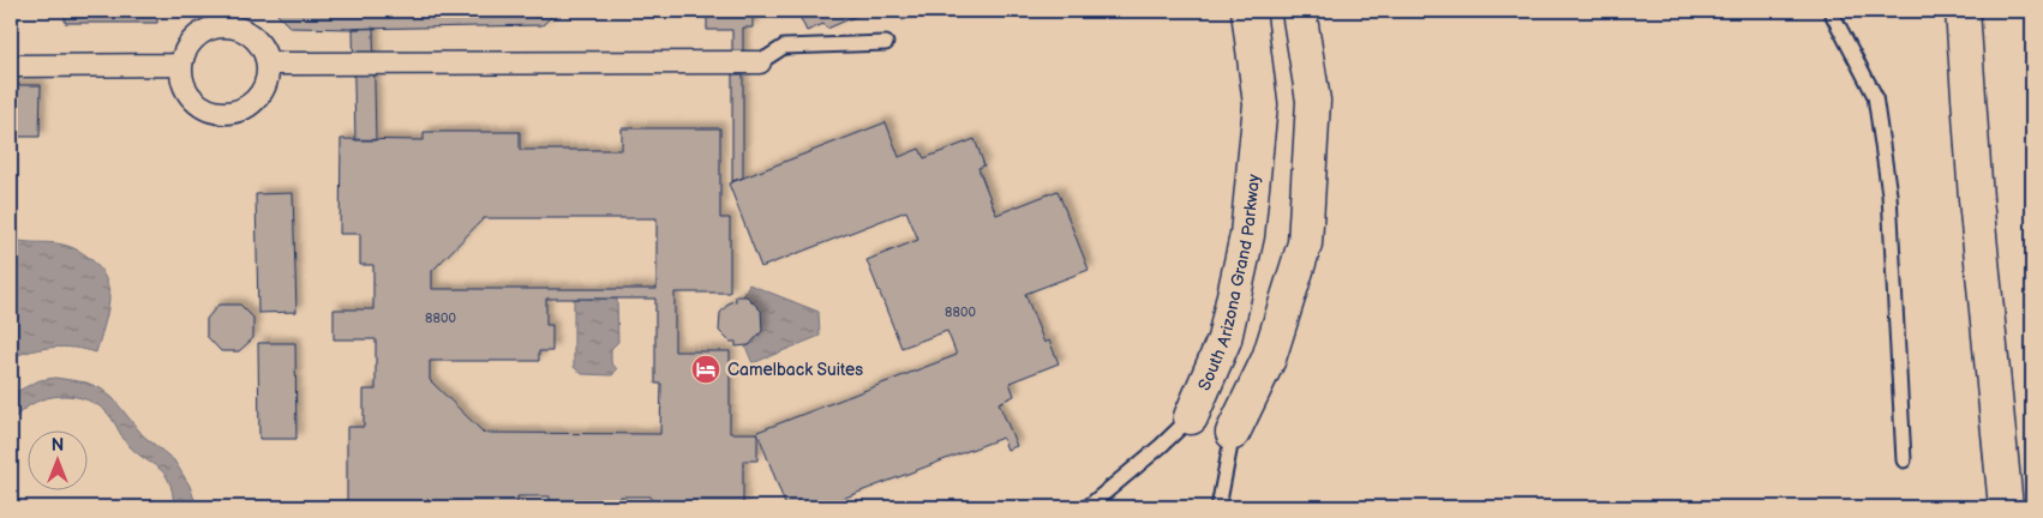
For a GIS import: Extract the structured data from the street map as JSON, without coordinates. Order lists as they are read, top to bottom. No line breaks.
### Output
{"streets":{"main road":["South Arizona Grand Parkway"]},"places":{"hotel":["Camelback Suites"]},"house_numbers":["8800","8800"],"north":"top"}
